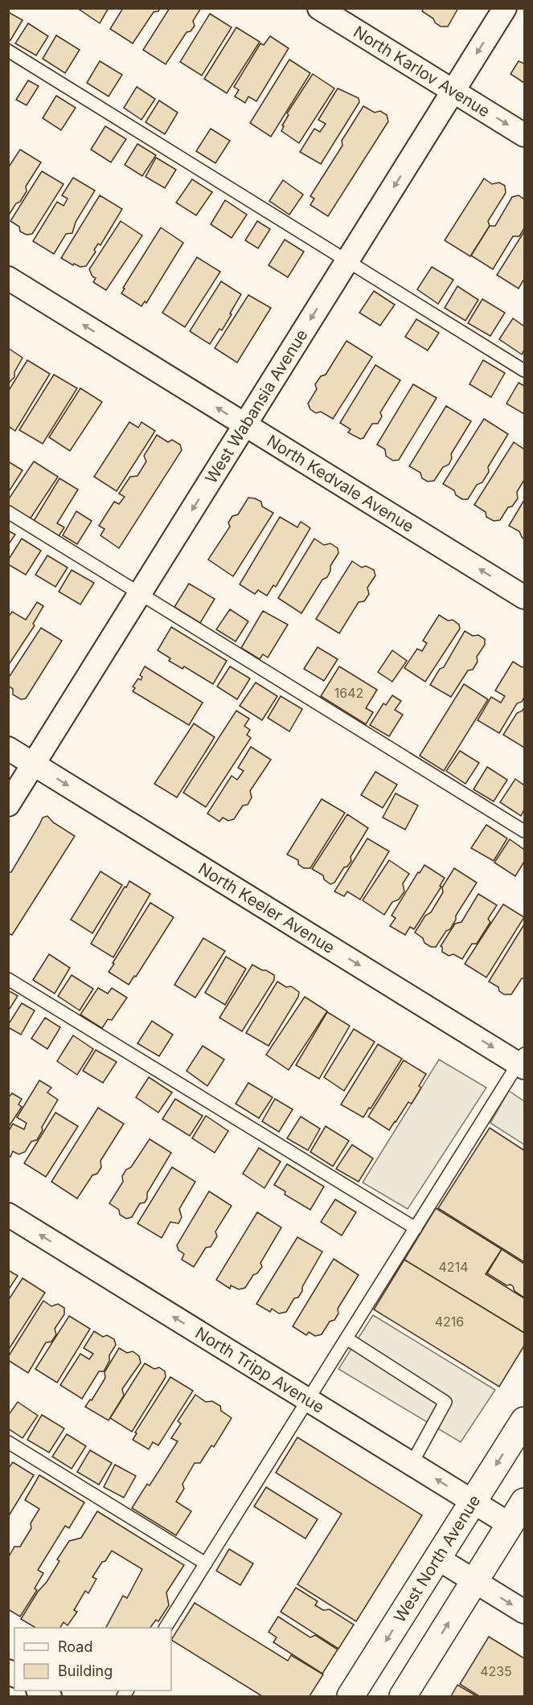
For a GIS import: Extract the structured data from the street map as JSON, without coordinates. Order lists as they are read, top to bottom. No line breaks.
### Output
{"streets":{"main road":["West North Avenue"],"street":["North Karlov Avenue","West Wabansia Avenue","North Kedvale Avenue","North Keeler Avenue","North Tripp Avenue"]},"crossings":[["North Karlov Avenue","West Wabansia Avenue"],["West Wabansia Avenue","North Kedvale Avenue"],["West Wabansia Avenue","North Keeler Avenue"],["North Tripp Avenue","West North Avenue"]],"one_way":["West Wabansia Avenue","North Kedvale Avenue","North Keeler Avenue","North Tripp Avenue"],"house_numbers":["1642","4214","4216","4235"],"legend":["Road","Building"]}
